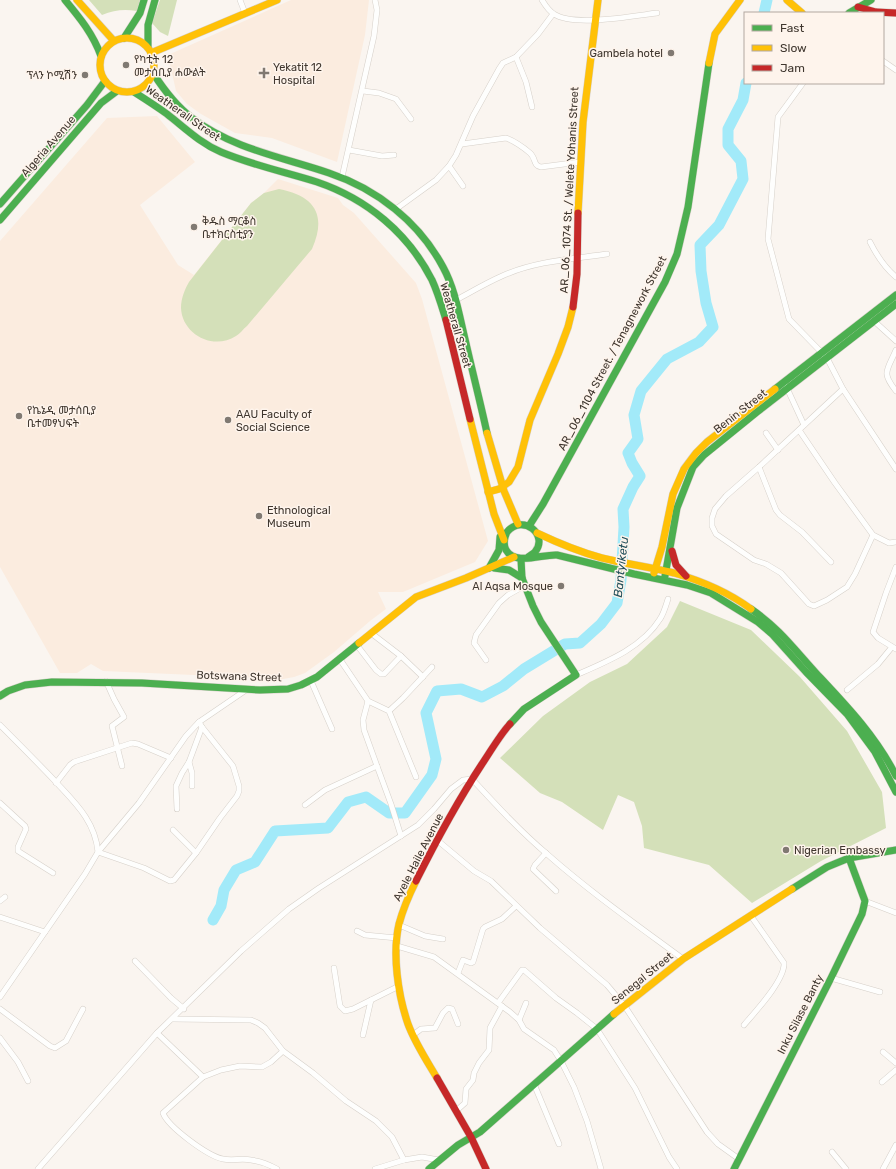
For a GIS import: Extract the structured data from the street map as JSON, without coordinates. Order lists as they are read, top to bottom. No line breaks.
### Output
{"streets":{"main road":["Weatherall Street","Algeria Avenue","AR_06_1074 St. / Welete Yohanis Street","AR_06_1104 Street. / Tenagnework Street","Benin Street","Botswana Street","Ayele Haile Avenue","Senegal Street","Inku Silase Banty"]},"crossings":[["Weatherall Street","Algeria Avenue"],["Weatherall Street","AR_06_1104 Street. / Tenagnework Street"],["Weatherall Street","Botswana Street"],["AR_06_1104 Street. / Tenagnework Street","Botswana Street"],["Ayele Haile Avenue","Senegal Street"]],"water":["Bantyiketu"],"places":{"other":["Gambela hotel","የካቲት 12 መታሰቢያ ሐውልት","ፕላን ኮሚሽን","ቅዱስ ማርቆስ ቤተክርስቲያን","የኬኔዲ መታሰቢያ ቤተመፃህፍት","AAU Faculty of Social Science","Ethnological Museum","Al Aqsa Mosque","Nigerian Embassy"],"health":["Yekatit 12 Hospital"]},"legend":["Fast","Slow","Jam"]}
